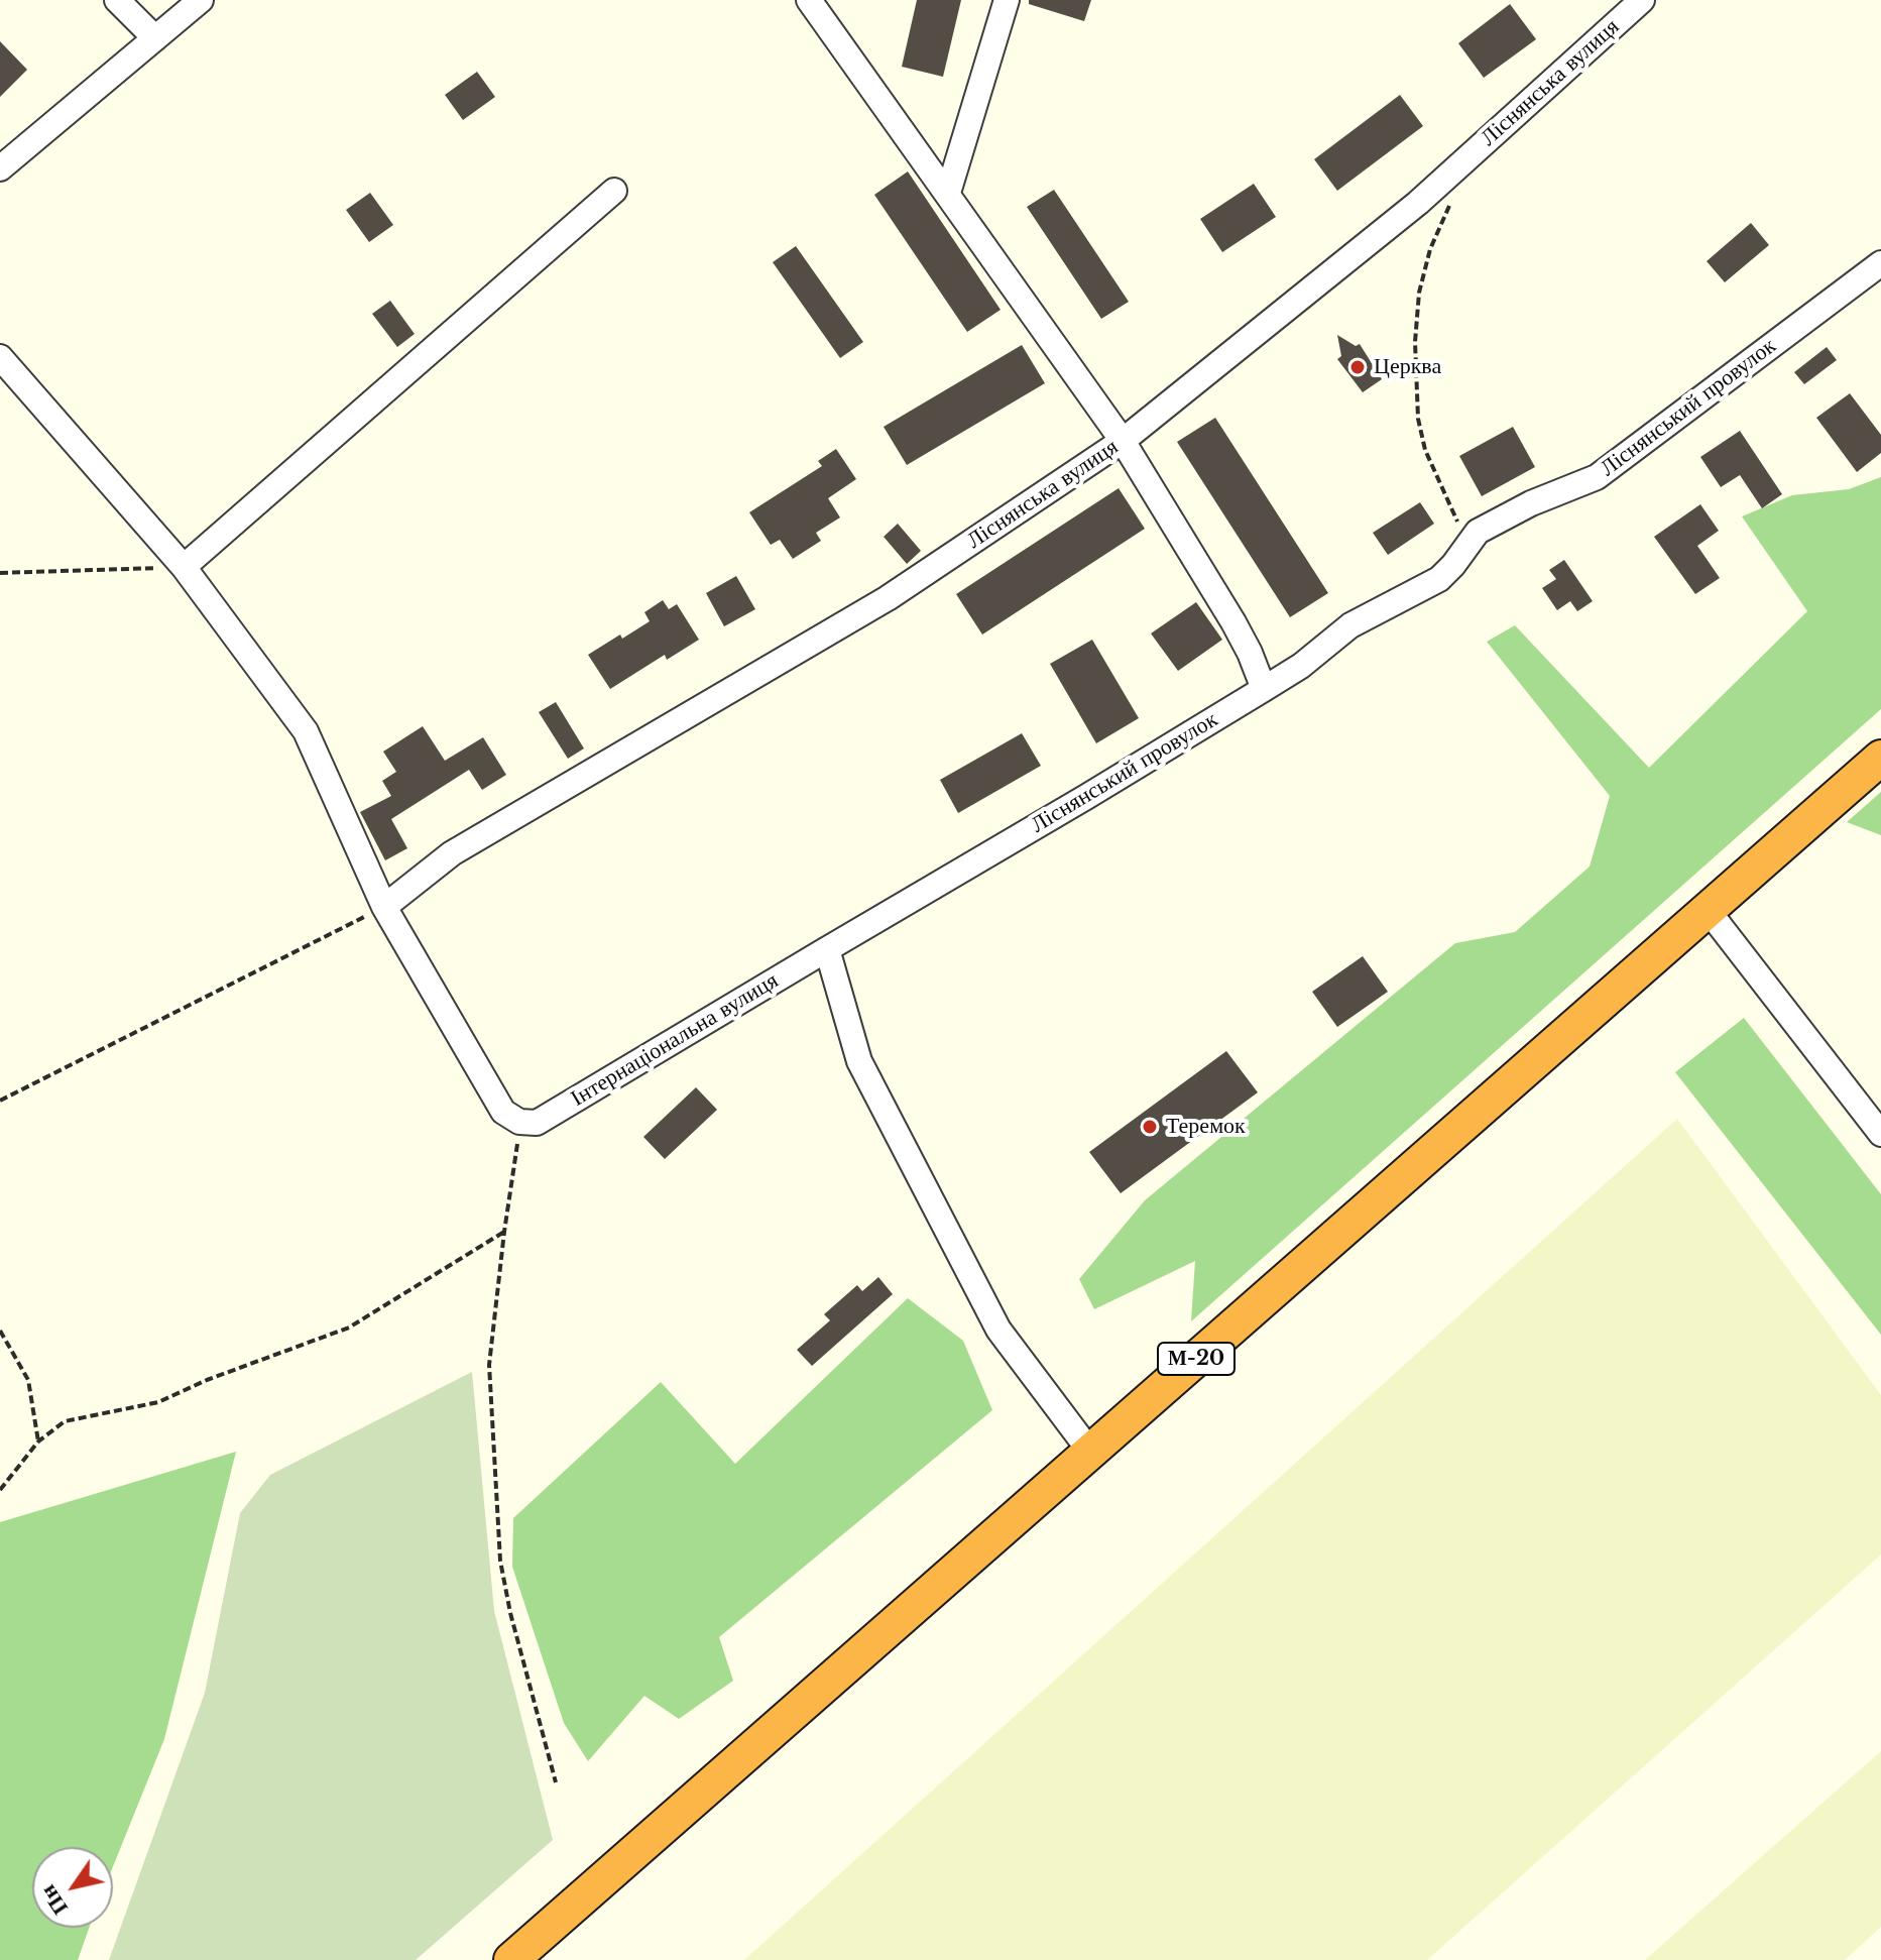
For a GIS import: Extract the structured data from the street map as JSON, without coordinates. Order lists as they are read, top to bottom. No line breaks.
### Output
{"streets":{"highway":["М-20"],"street":["Ліснянська вулиця","Ліснянський провулок","Інтернаціональна вулиця"]},"crossings":[["Ліснянський провулок","Інтернаціональна вулиця"]],"places":["Церква","Теремок"],"north":"bottom left"}
